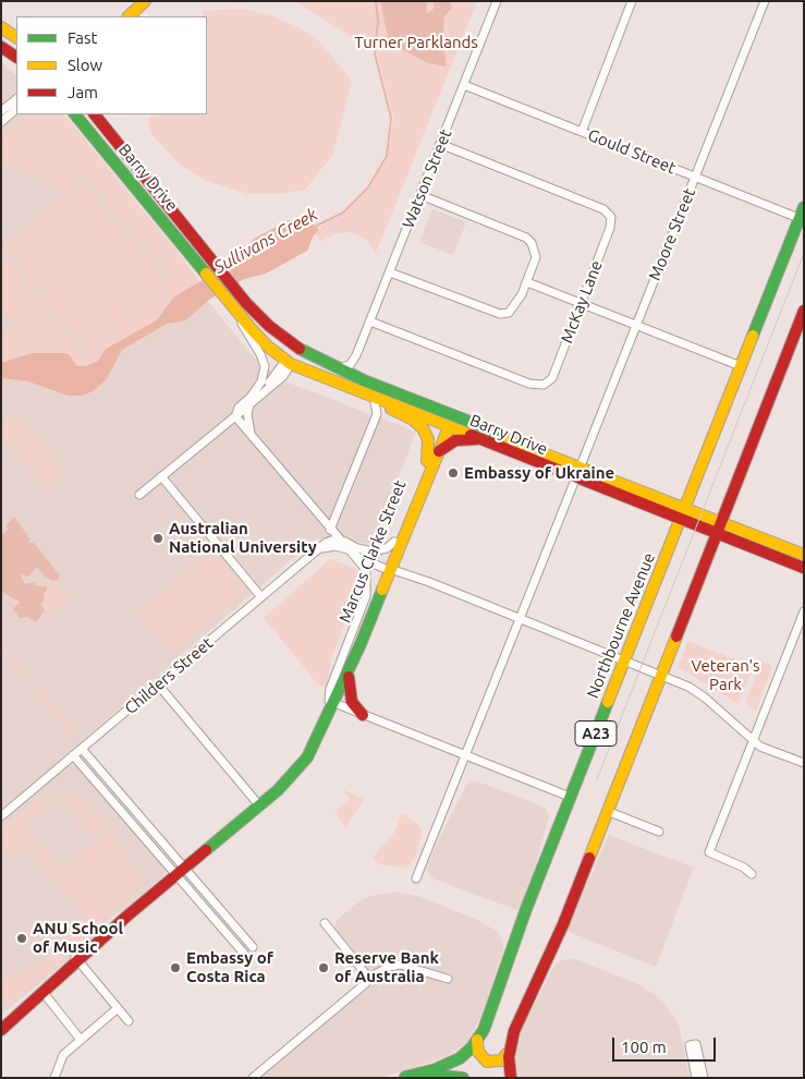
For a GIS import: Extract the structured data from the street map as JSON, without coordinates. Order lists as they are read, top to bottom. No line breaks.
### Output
{"streets":{"main road":["Barry Drive","Marcus Clarke Street","Northbourne Avenue","A23"],"street":["Gould Street","Watson Street","Moore Street","McKay Lane","Childers Street"]},"crossings":[["Gould Street","Watson Street"],["Gould Street","Moore Street"],["Gould Street","Northbourne Avenue"],["Barry Drive","Moore Street"],["Barry Drive","Marcus Clarke Street"],["Barry Drive","Northbourne Avenue"],["Barry Drive","A23"],["Watson Street","McKay Lane"],["Northbourne Avenue","A23"]],"water":["Sullivans Creek"],"parks":["Turner Parklands","Veteran's Park"],"places":["Embassy of Ukraine","Australian National University","ANU School of Music","Embassy of Costa Rica","Reserve Bank of Australia"],"legend":["Fast","Slow","Jam"],"scale_bar":"100 m"}
